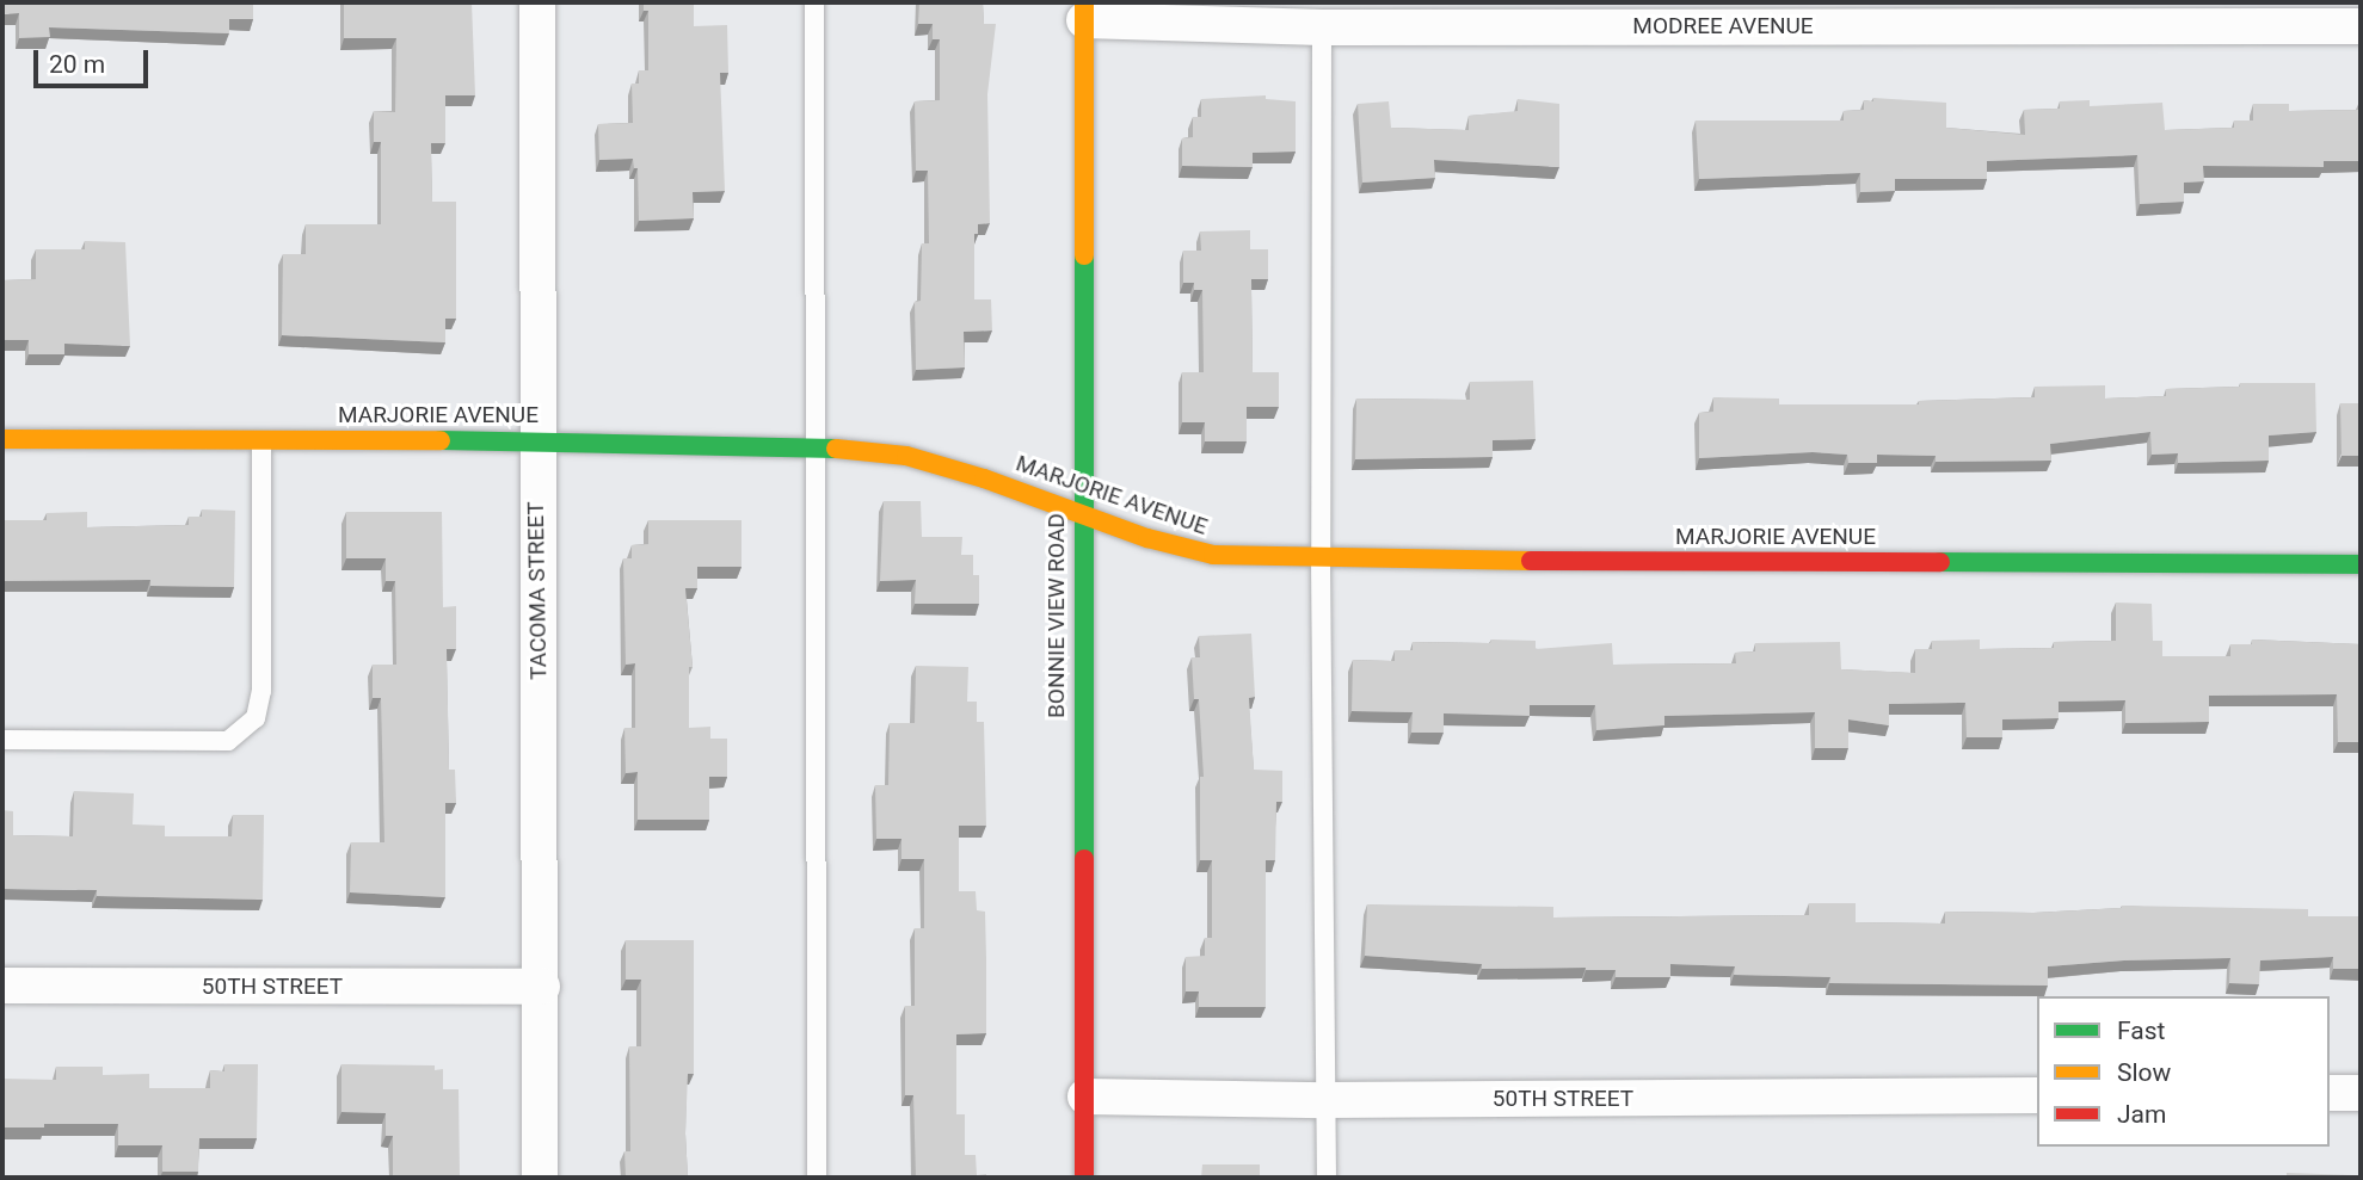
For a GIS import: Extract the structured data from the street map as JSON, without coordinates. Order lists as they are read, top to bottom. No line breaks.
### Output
{"streets":{"street":["MODREE AVENUE","MARJORIE AVENUE","TACOMA STREET","BONNIE VIEW ROAD","50TH STREET"]},"crossings":[["MODREE AVENUE","BONNIE VIEW ROAD"],["MARJORIE AVENUE","TACOMA STREET"],["MARJORIE AVENUE","BONNIE VIEW ROAD"],["TACOMA STREET","50TH STREET"],["BONNIE VIEW ROAD","50TH STREET"]],"legend":["Fast","Slow","Jam"],"scale_bar":"20 m"}
